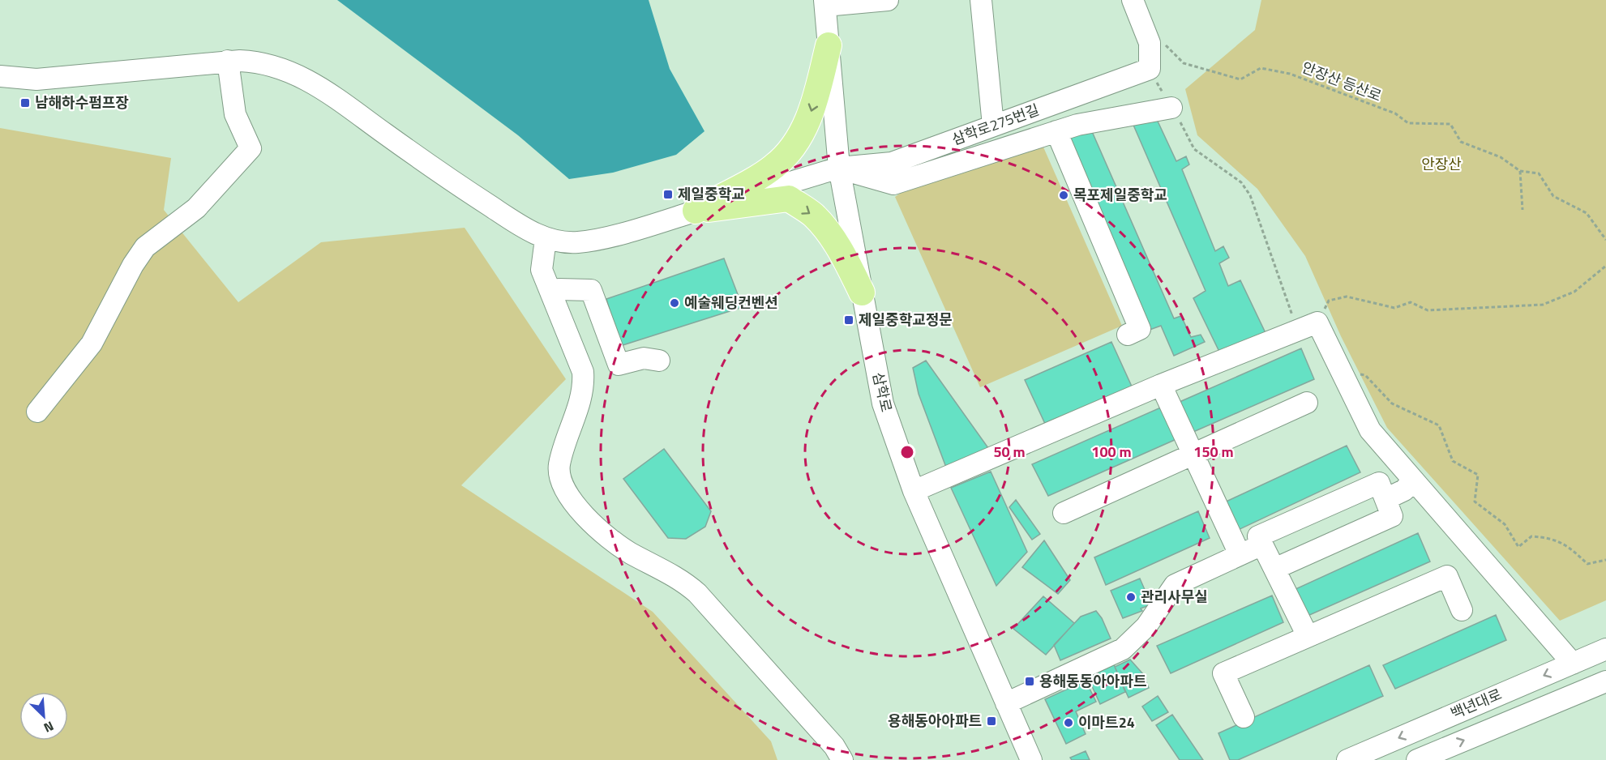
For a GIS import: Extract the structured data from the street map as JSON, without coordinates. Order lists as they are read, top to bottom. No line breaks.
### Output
{"streets":{"street":["삼학로275번길","삼학로","백년대로"],"path":["안장산 등산로"]},"crossings":[["삼학로275번길","삼학로"]],"parks":["안장산"],"places":{"transit":["남해하수펌프장","제일중학교","제일중학교정문","용해동동아아파트","용해동아아파트"],"other":["목포제일중학교","예술웨딩컨벤션","관리사무실","이마트24"]},"north":"bottom right","rings":["50 m","100 m","150 m"]}
